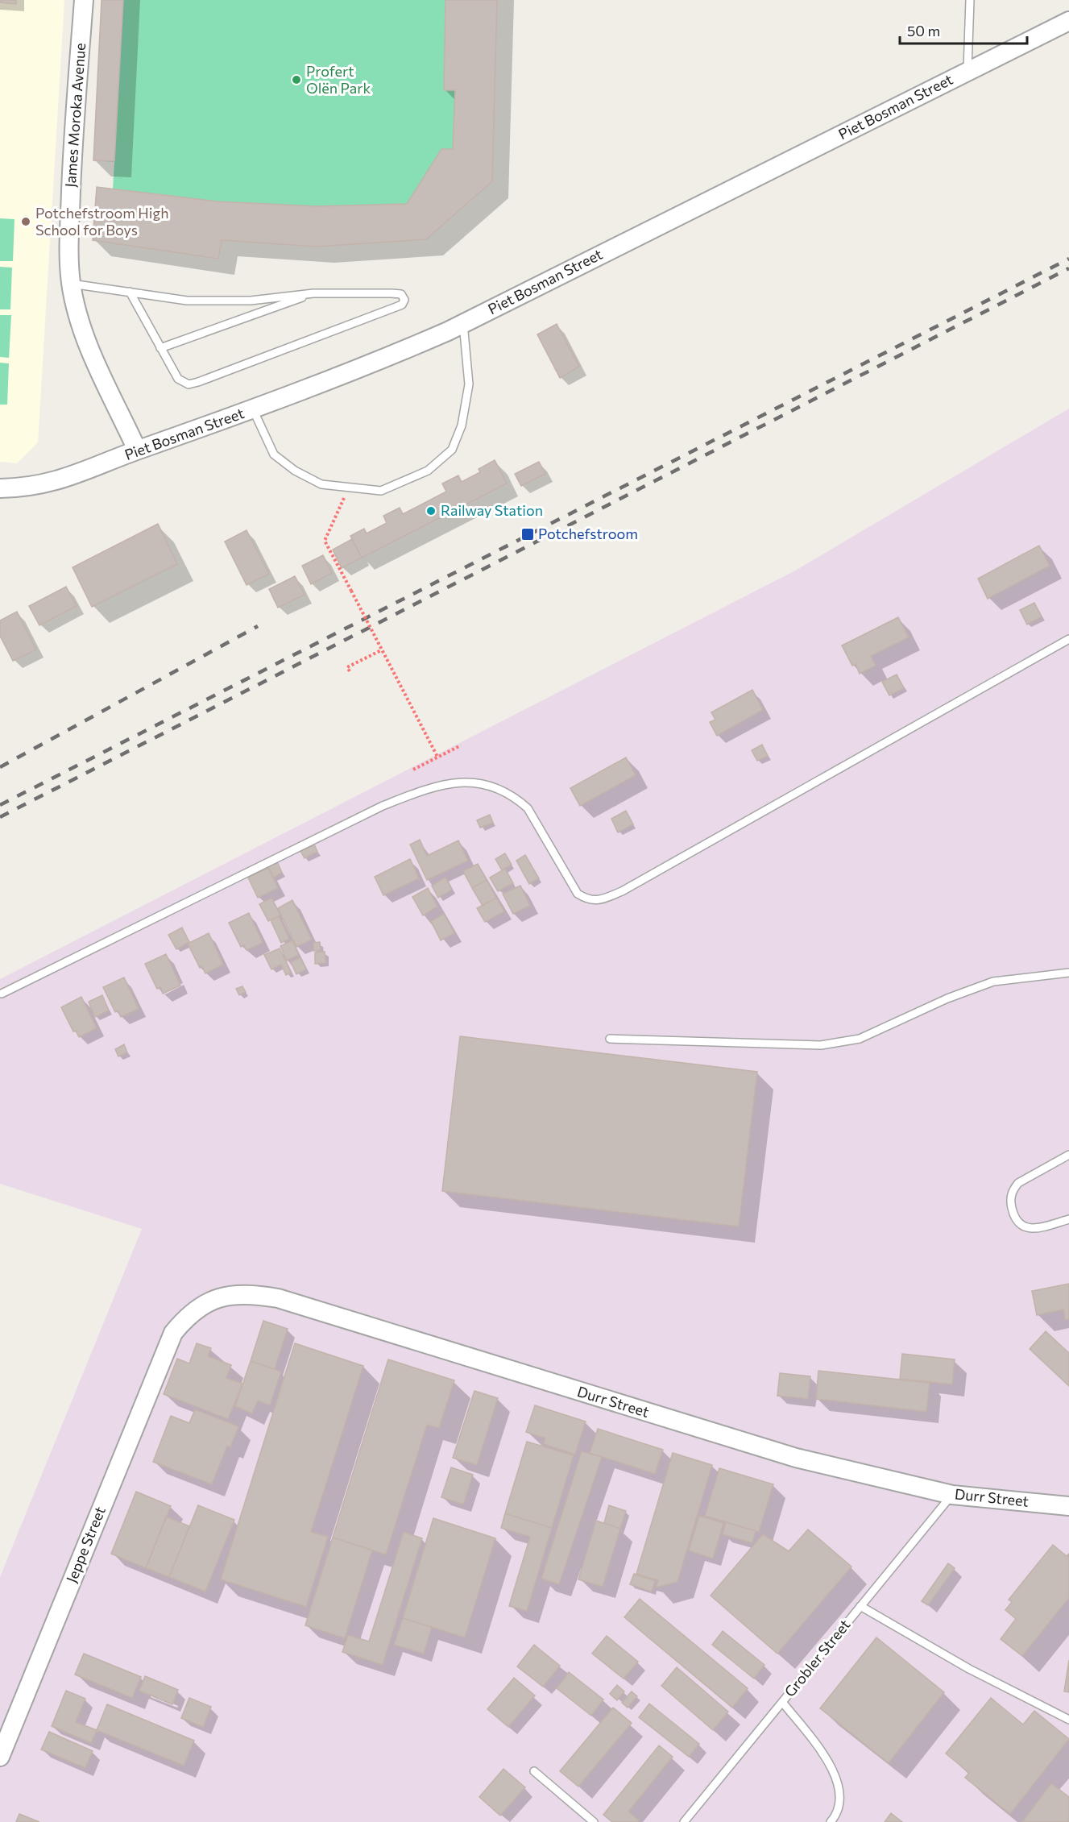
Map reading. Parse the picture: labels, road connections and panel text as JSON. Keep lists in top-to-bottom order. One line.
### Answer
{"streets":{"street":["Piet Bosman Street","James Moroka Avenue","Durr Street","Jeppe Street"],"lane":["Grobler Street"]},"crossings":[["Piet Bosman Street","James Moroka Avenue"],["Durr Street","Jeppe Street"],["Durr Street","Grobler Street"]],"places":{"other":["Profert Olën Park","Potchefstroom High School for Boys","Railway Station"],"transit":["Potchefstroom"]},"scale_bar":"50 m"}
